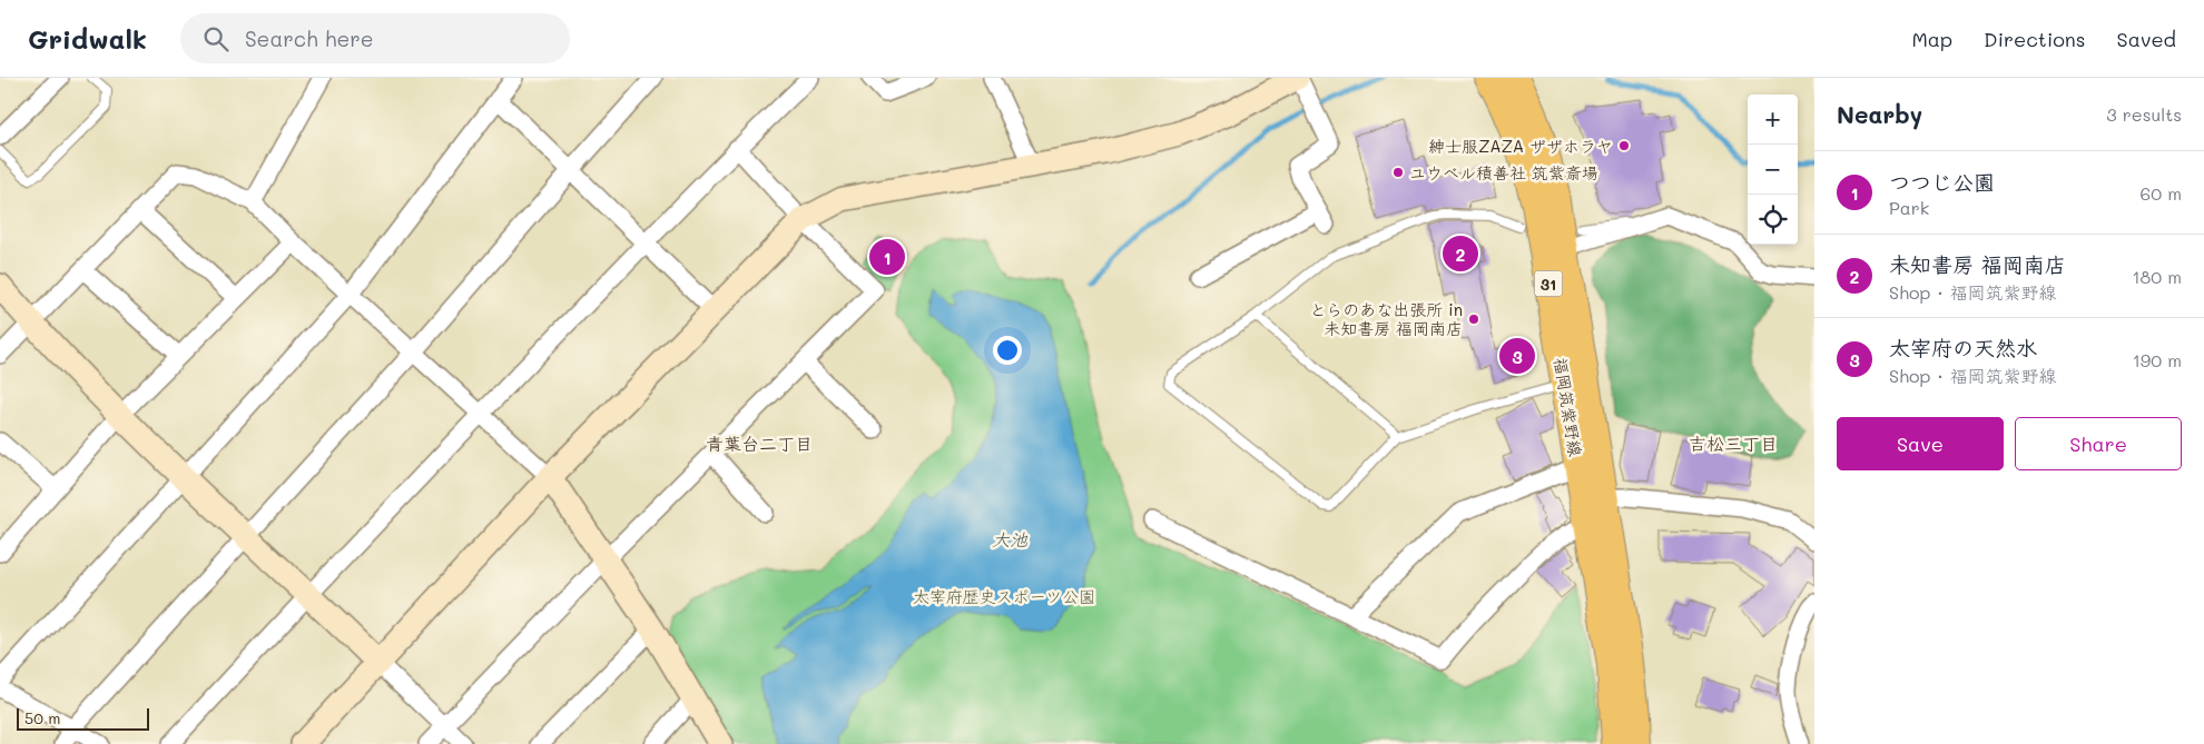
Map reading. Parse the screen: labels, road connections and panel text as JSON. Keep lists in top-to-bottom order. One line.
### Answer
{"streets":{"main road":["31","福岡筑紫野線"]},"districts":["青葉台二丁目","吉松三丁目"],"water":["大池"],"parks":["太宰府歴史スポーツ公園"],"places":["紳士服ZAZA ザザホラヤ","ユウベル積善社 筑紫斎場","とらのあな出張所 in 未知書房 福岡南店"],"scale_bar":"50 m","page":{"header":"Gridwalk","search":"Search here","nav":["Map","Directions","Saved"],"heading":["Nearby","3 results"],"map_buttons":["+","−"],"list":[{"mark":"1","name":"つつじ公園","note":"Park","value":"60 m"},{"mark":"2","name":"未知書房 福岡南店","note":"Shop · 福岡筑紫野線","value":"180 m"},{"mark":"3","name":"太宰府の天然水","note":"Shop · 福岡筑紫野線","value":"190 m"}],"pins":["2","1","3"],"buttons":["Save","Share"],"scale":"50 m"}}
